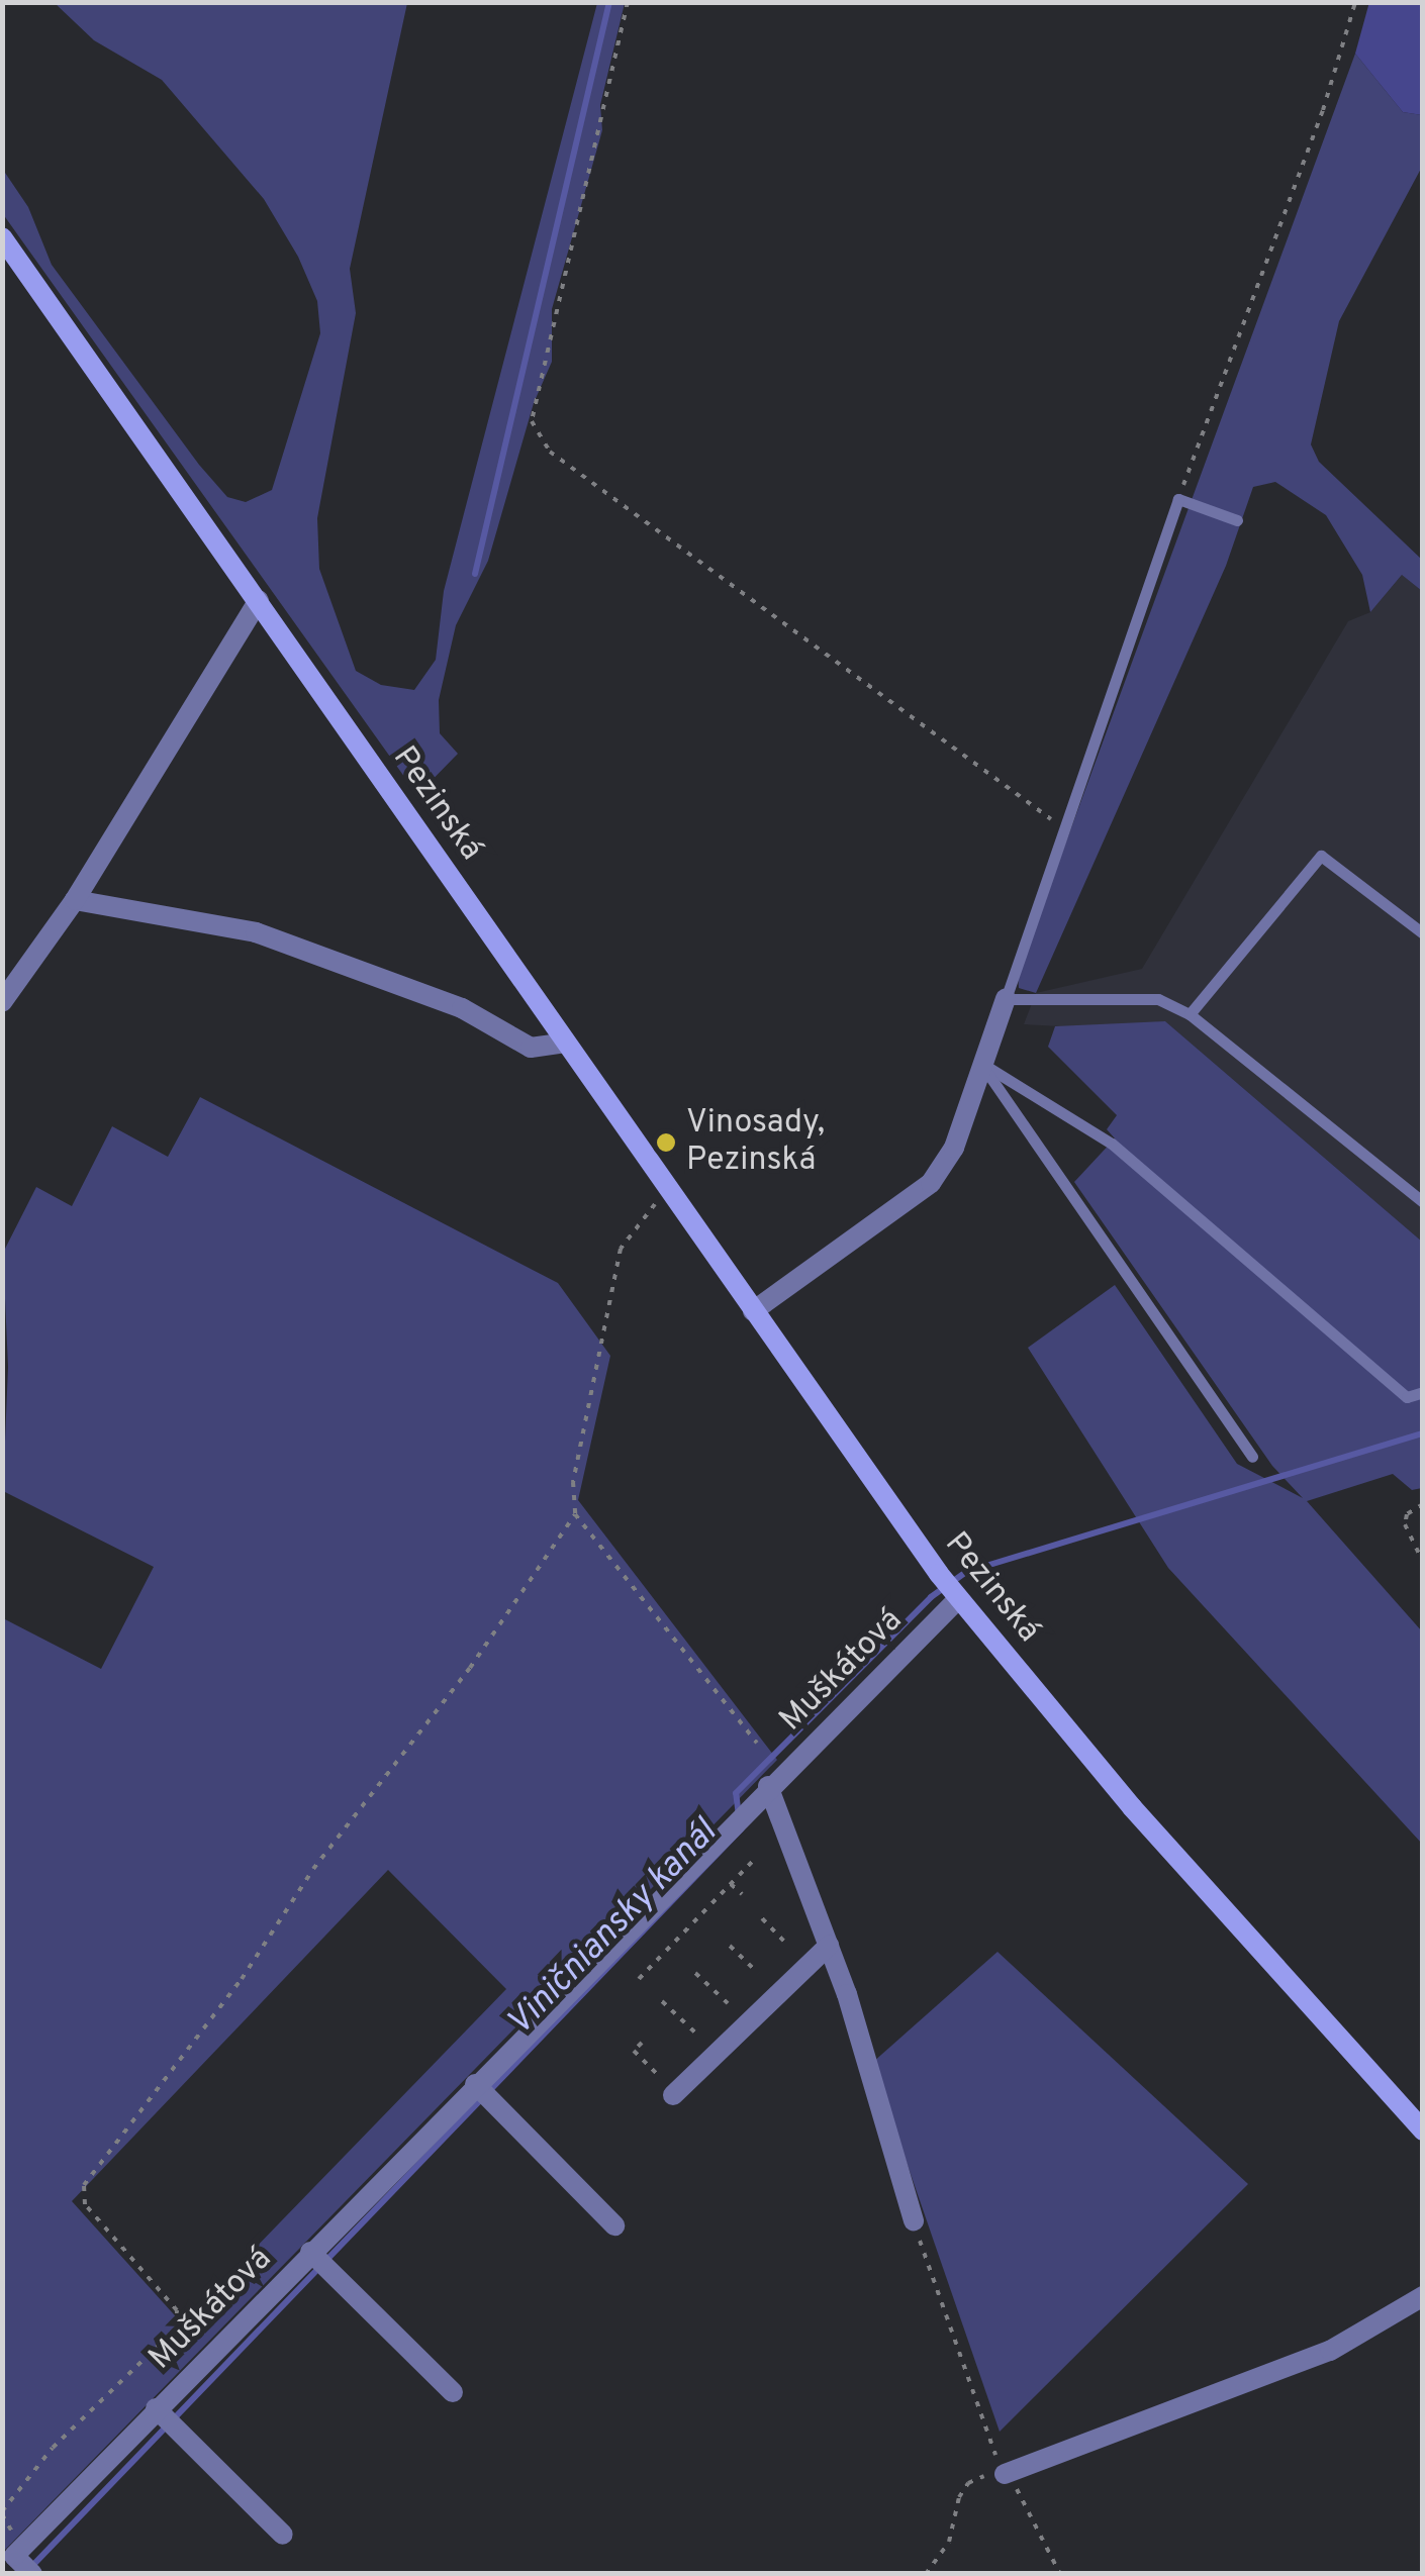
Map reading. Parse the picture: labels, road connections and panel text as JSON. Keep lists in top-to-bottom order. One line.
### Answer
{"streets":{"main road":["Pezinská"],"street":["Muškátová"]},"crossings":[["Pezinská","Muškátová"]],"water":["Viničniansky kanál"],"places":["Vinosady, Pezinská"]}
